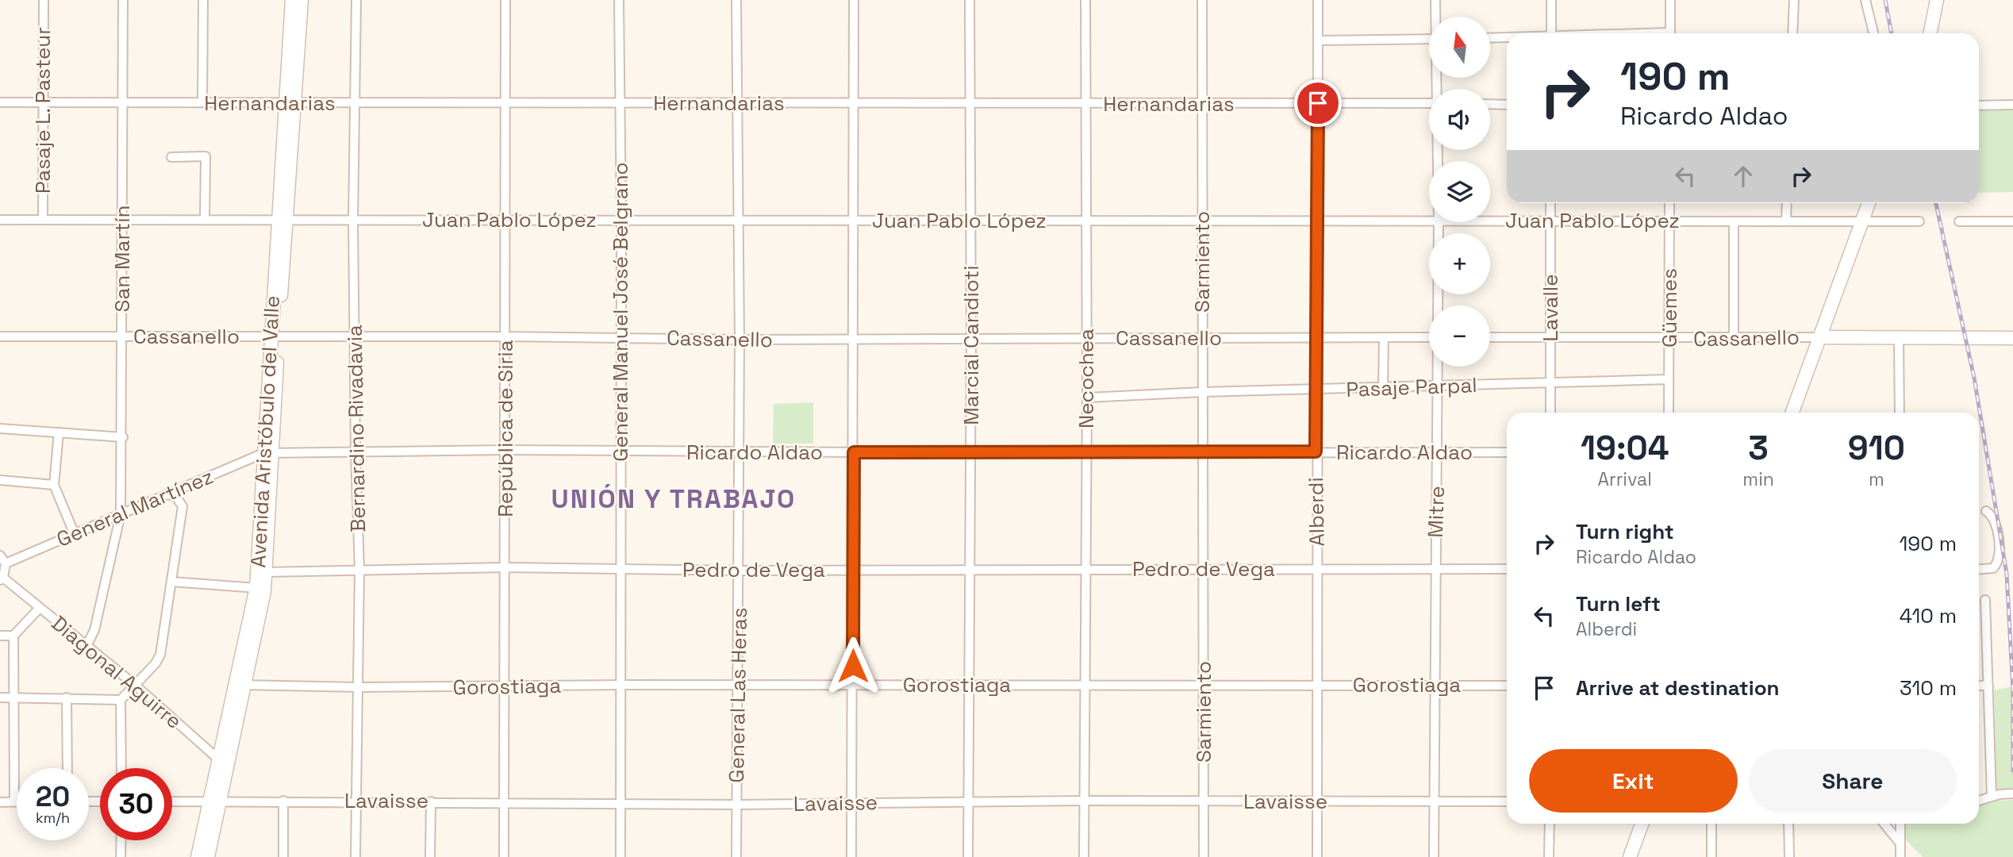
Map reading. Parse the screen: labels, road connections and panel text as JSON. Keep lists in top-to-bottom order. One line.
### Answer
{"streets":{"main road":["Cassanello","Avenida Aristóbulo del Valle"],"street":["Hernandarias","Pasaje L. Pasteur","Juan Pablo López","San Martín","Sarmiento","Lavalle","Güemes","General Manuel José Belgrano","Marcial Candioti","Necochea","Pasaje Parpal","Bernardino Rivadavia","República de Siria","Ricardo Aldao","General Martínez","Alberdi","Mitre","Pedro de Vega","Diagonal Aguirre","Gorostiaga","General Las Heras","Lavaisse"]},"crossings":[["Hernandarias","Pasaje L. Pasteur"],["Hernandarias","San Martín"],["Hernandarias","Sarmiento"],["Hernandarias","General Manuel José Belgrano"],["Hernandarias","Marcial Candioti"],["Hernandarias","Necochea"],["Hernandarias","Bernardino Rivadavia"],["Hernandarias","República de Siria"],["Hernandarias","Avenida Aristóbulo del Valle"],["Hernandarias","Alberdi"],["Hernandarias","General Las Heras"],["Pasaje L. Pasteur","Juan Pablo López"],["Juan Pablo López","San Martín"],["Juan Pablo López","Sarmiento"],["Juan Pablo López","Lavalle"],["Juan Pablo López","Güemes"],["Juan Pablo López","General Manuel José Belgrano"],["Juan Pablo López","Marcial Candioti"],["Juan Pablo López","Necochea"],["Juan Pablo López","Bernardino Rivadavia"],["Juan Pablo López","República de Siria"],["Juan Pablo López","Avenida Aristóbulo del Valle"],["Juan Pablo López","Alberdi"],["Juan Pablo López","General Las Heras"],["San Martín","Cassanello"],["San Martín","General Martínez"],["San Martín","Diagonal Aguirre"],["Sarmiento","Cassanello"],["Sarmiento","Pasaje Parpal"],["Sarmiento","Ricardo Aldao"],["Sarmiento","Pedro de Vega"],["Sarmiento","Gorostiaga"],["Sarmiento","Lavaisse"],["Lavalle","Cassanello"],["Lavalle","Pasaje Parpal"],["Güemes","Cassanello"],["Güemes","Pasaje Parpal"],["General Manuel José Belgrano","Cassanello"],["General Manuel José Belgrano","Ricardo Aldao"],["General Manuel José Belgrano","Pedro de Vega"],["General Manuel José Belgrano","Gorostiaga"],["General Manuel José Belgrano","Lavaisse"],["Cassanello","Marcial Candioti"],["Cassanello","Necochea"],["Cassanello","Bernardino Rivadavia"],["Cassanello","República de Siria"],["Cassanello","Avenida Aristóbulo del Valle"],["Cassanello","Alberdi"],["Cassanello","General Las Heras"],["Marcial Candioti","Ricardo Aldao"],["Marcial Candioti","Pedro de Vega"],["Marcial Candioti","Gorostiaga"],["Marcial Candioti","Lavaisse"],["Necochea","Pasaje Parpal"],["Necochea","Ricardo Aldao"],["Necochea","Pedro de Vega"],["Necochea","Gorostiaga"],["Necochea","Lavaisse"],["Pasaje Parpal","Alberdi"],["Pasaje Parpal","Mitre"],["Bernardino Rivadavia","Ricardo Aldao"],["Bernardino Rivadavia","Pedro de Vega"],["Bernardino Rivadavia","Gorostiaga"],["Bernardino Rivadavia","Lavaisse"],["República de Siria","Ricardo Aldao"],["República de Siria","Pedro de Vega"],["República de Siria","Gorostiaga"],["República de Siria","Lavaisse"],["Avenida Aristóbulo del Valle","Ricardo Aldao"],["Avenida Aristóbulo del Valle","General Martínez"],["Avenida Aristóbulo del Valle","Pedro de Vega"],["Avenida Aristóbulo del Valle","Diagonal Aguirre"],["Avenida Aristóbulo del Valle","Gorostiaga"],["Avenida Aristóbulo del Valle","Lavaisse"],["Ricardo Aldao","General Martínez"],["Ricardo Aldao","Alberdi"],["Ricardo Aldao","Mitre"],["Ricardo Aldao","General Las Heras"],["Alberdi","Pedro de Vega"],["Alberdi","Gorostiaga"],["Alberdi","Lavaisse"],["Mitre","Pedro de Vega"],["Mitre","Gorostiaga"],["Mitre","Lavaisse"],["Pedro de Vega","General Las Heras"],["Gorostiaga","General Las Heras"],["General Las Heras","Lavaisse"]],"districts":["UNIÓN Y TRABAJO"],"north":"top","page":{"map_buttons":["+","−"],"turn":["190 m","Ricardo Aldao"],"eta":["19:04","Arrival","3","min","910","m"],"list":[{"name":"Turn right","note":"Ricardo Aldao","value":"190 m"},{"name":"Turn left","note":"Alberdi","value":"410 m"},{"name":"Arrive at destination","value":"310 m"}],"buttons":["Exit","Share"],"speed":"20 km/h","limit":"30"}}
